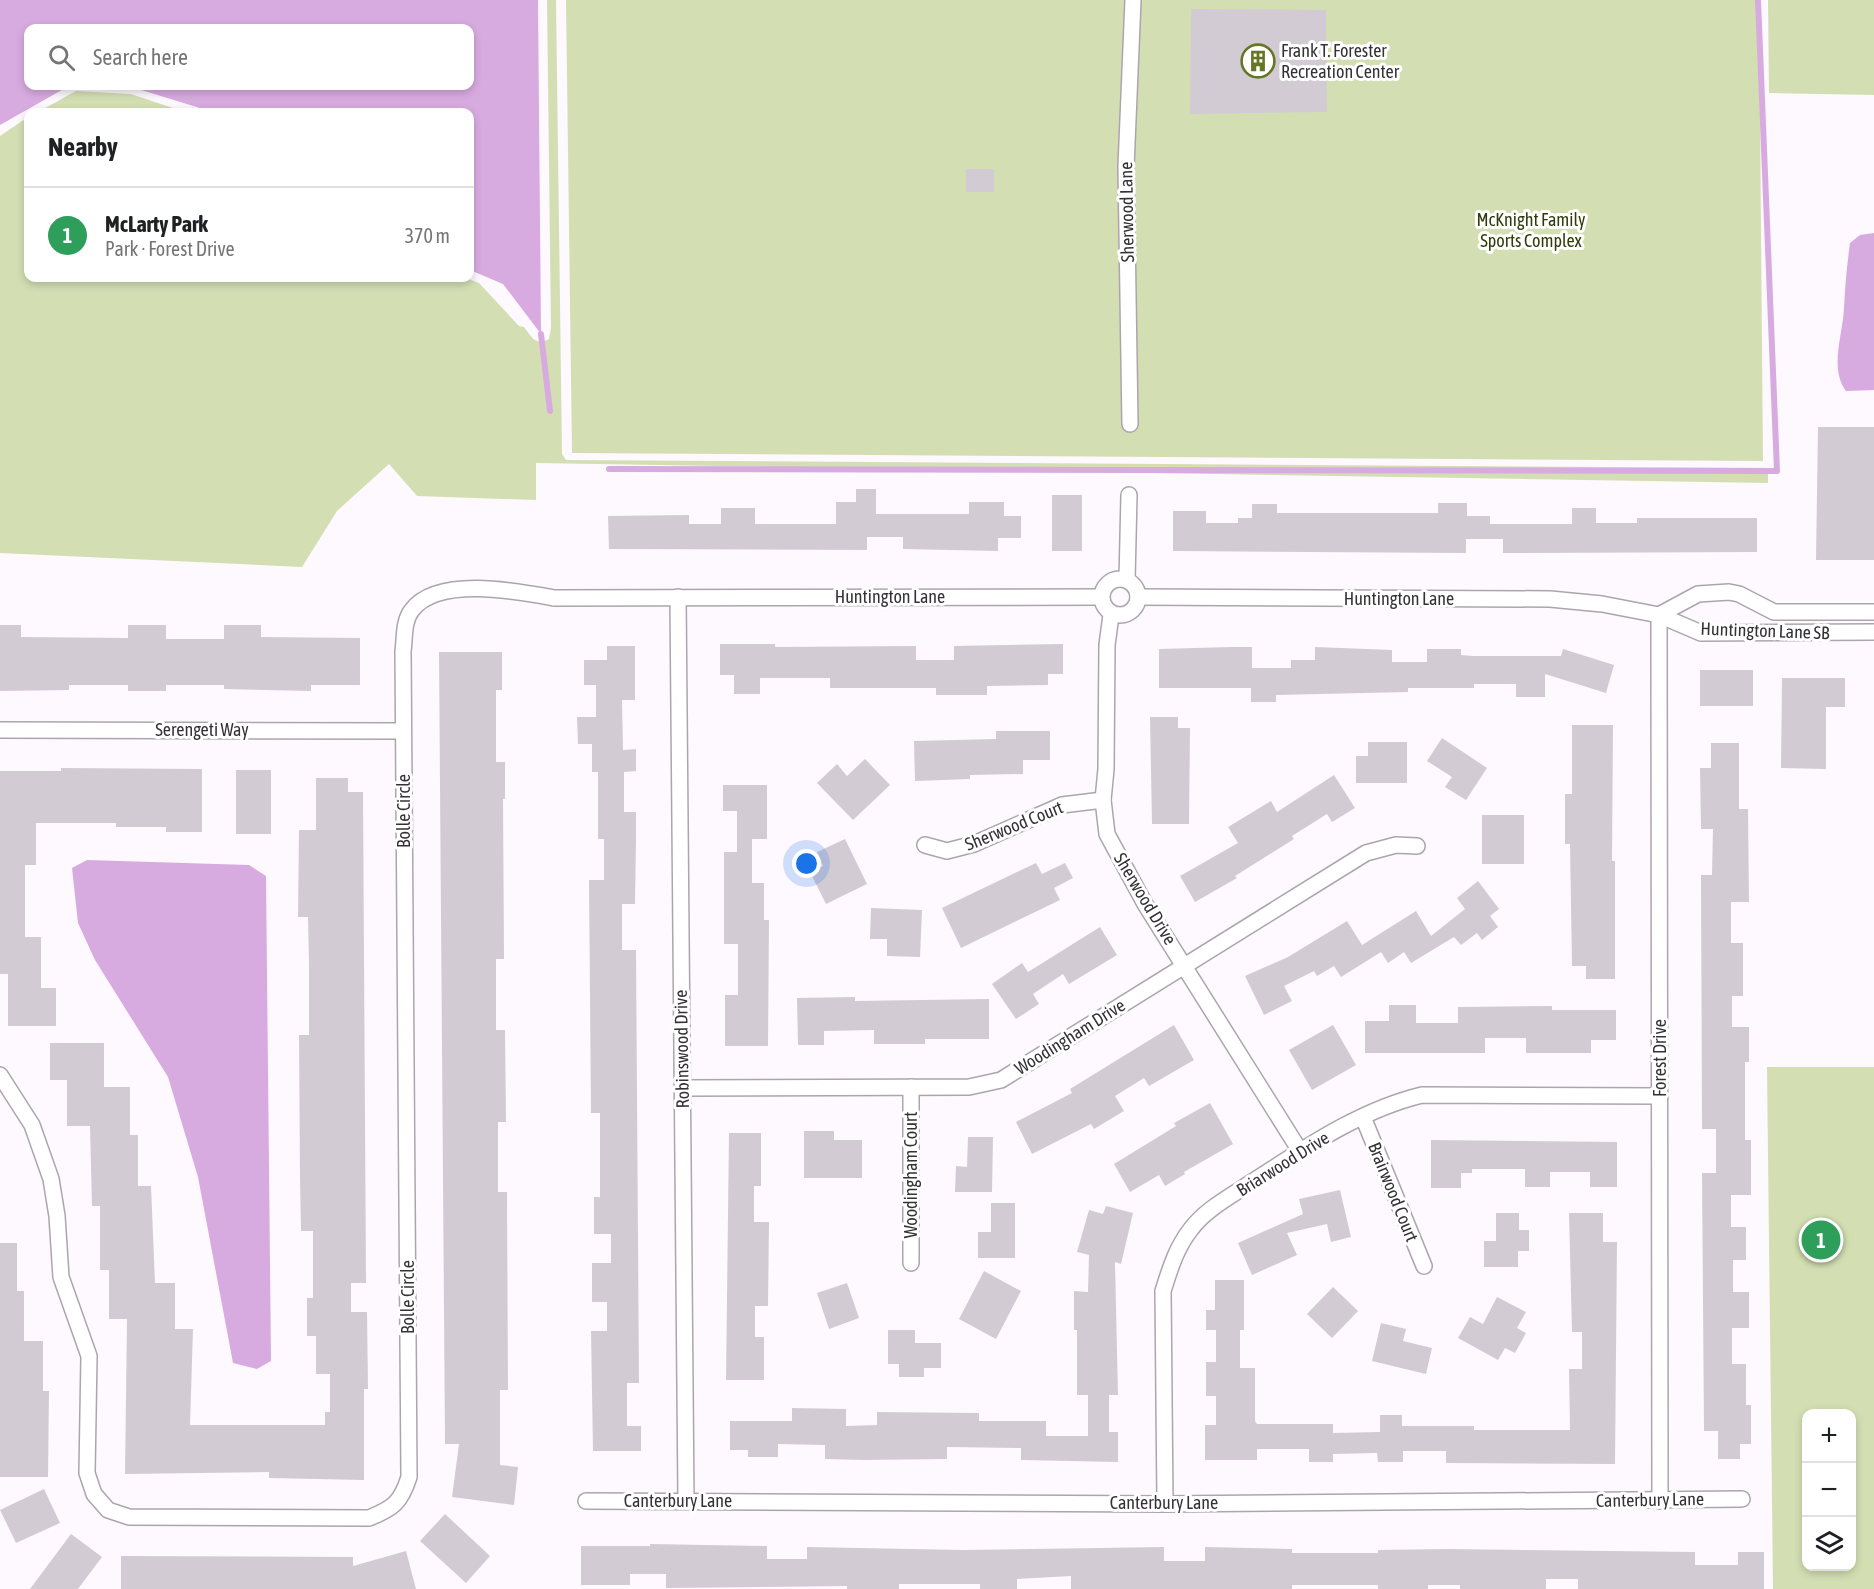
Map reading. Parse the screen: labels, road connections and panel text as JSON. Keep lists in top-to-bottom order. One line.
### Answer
{"streets":{"street":["Sherwood Lane","Huntington Lane","Huntington Lane SB","Serengeti Way","Bolle Circle","Sherwood Court","Sherwood Drive","Woodingham Drive","Robinswood Drive","Forest Drive","Briarwood Drive","Woodingham Court","Brairwood Court","Canterbury Lane"]},"crossings":[["Huntington Lane","Huntington Lane SB"],["Huntington Lane","Bolle Circle"],["Huntington Lane","Sherwood Drive"],["Huntington Lane","Robinswood Drive"],["Huntington Lane","Forest Drive"],["Huntington Lane SB","Forest Drive"],["Serengeti Way","Bolle Circle"],["Bolle Circle","Robinswood Drive"],["Sherwood Court","Sherwood Drive"],["Sherwood Drive","Woodingham Drive"],["Sherwood Drive","Briarwood Drive"],["Woodingham Drive","Robinswood Drive"],["Woodingham Drive","Woodingham Court"],["Robinswood Drive","Canterbury Lane"],["Forest Drive","Briarwood Drive"],["Forest Drive","Canterbury Lane"],["Briarwood Drive","Brairwood Court"],["Briarwood Drive","Canterbury Lane"]],"parks":["McKnight Family Sports Complex"],"places":{"building":["Frank T. Forester Recreation Center"]},"page":{"search":"Search here","heading":"Nearby","list":[{"mark":"1","name":"McLarty Park","note":"Park · Forest Drive","value":"370 m"}],"pins":"1","map_buttons":["+","−"]}}
